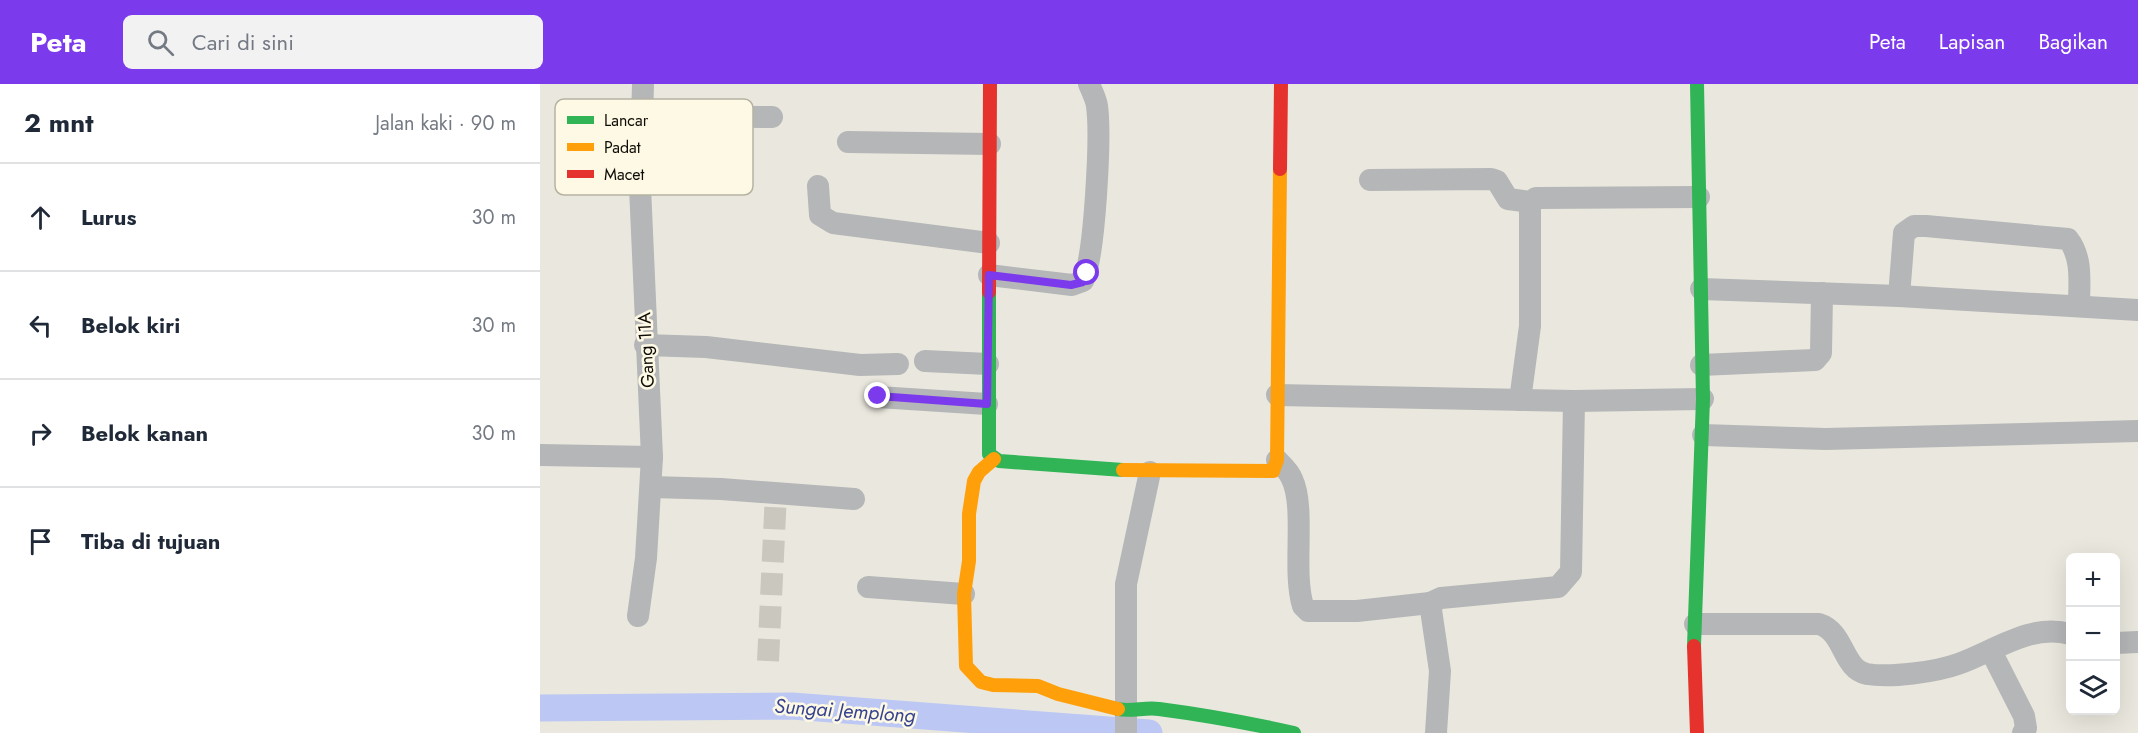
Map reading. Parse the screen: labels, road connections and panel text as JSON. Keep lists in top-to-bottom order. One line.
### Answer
{"streets":{"street":["Gang 11A"]},"water":["Sungai Jemplong"],"legend":["Lancar","Padat","Macet"],"page":{"header":"Peta","search":"Cari di sini","nav":["Peta","Lapisan","Bagikan"],"heading":["2 mnt","Jalan kaki · 90 m"],"list":[["Lurus","30 m"],["Belok kiri","30 m"],["Belok kanan","30 m"],"Tiba di tujuan"],"map_buttons":["+","−"]}}
